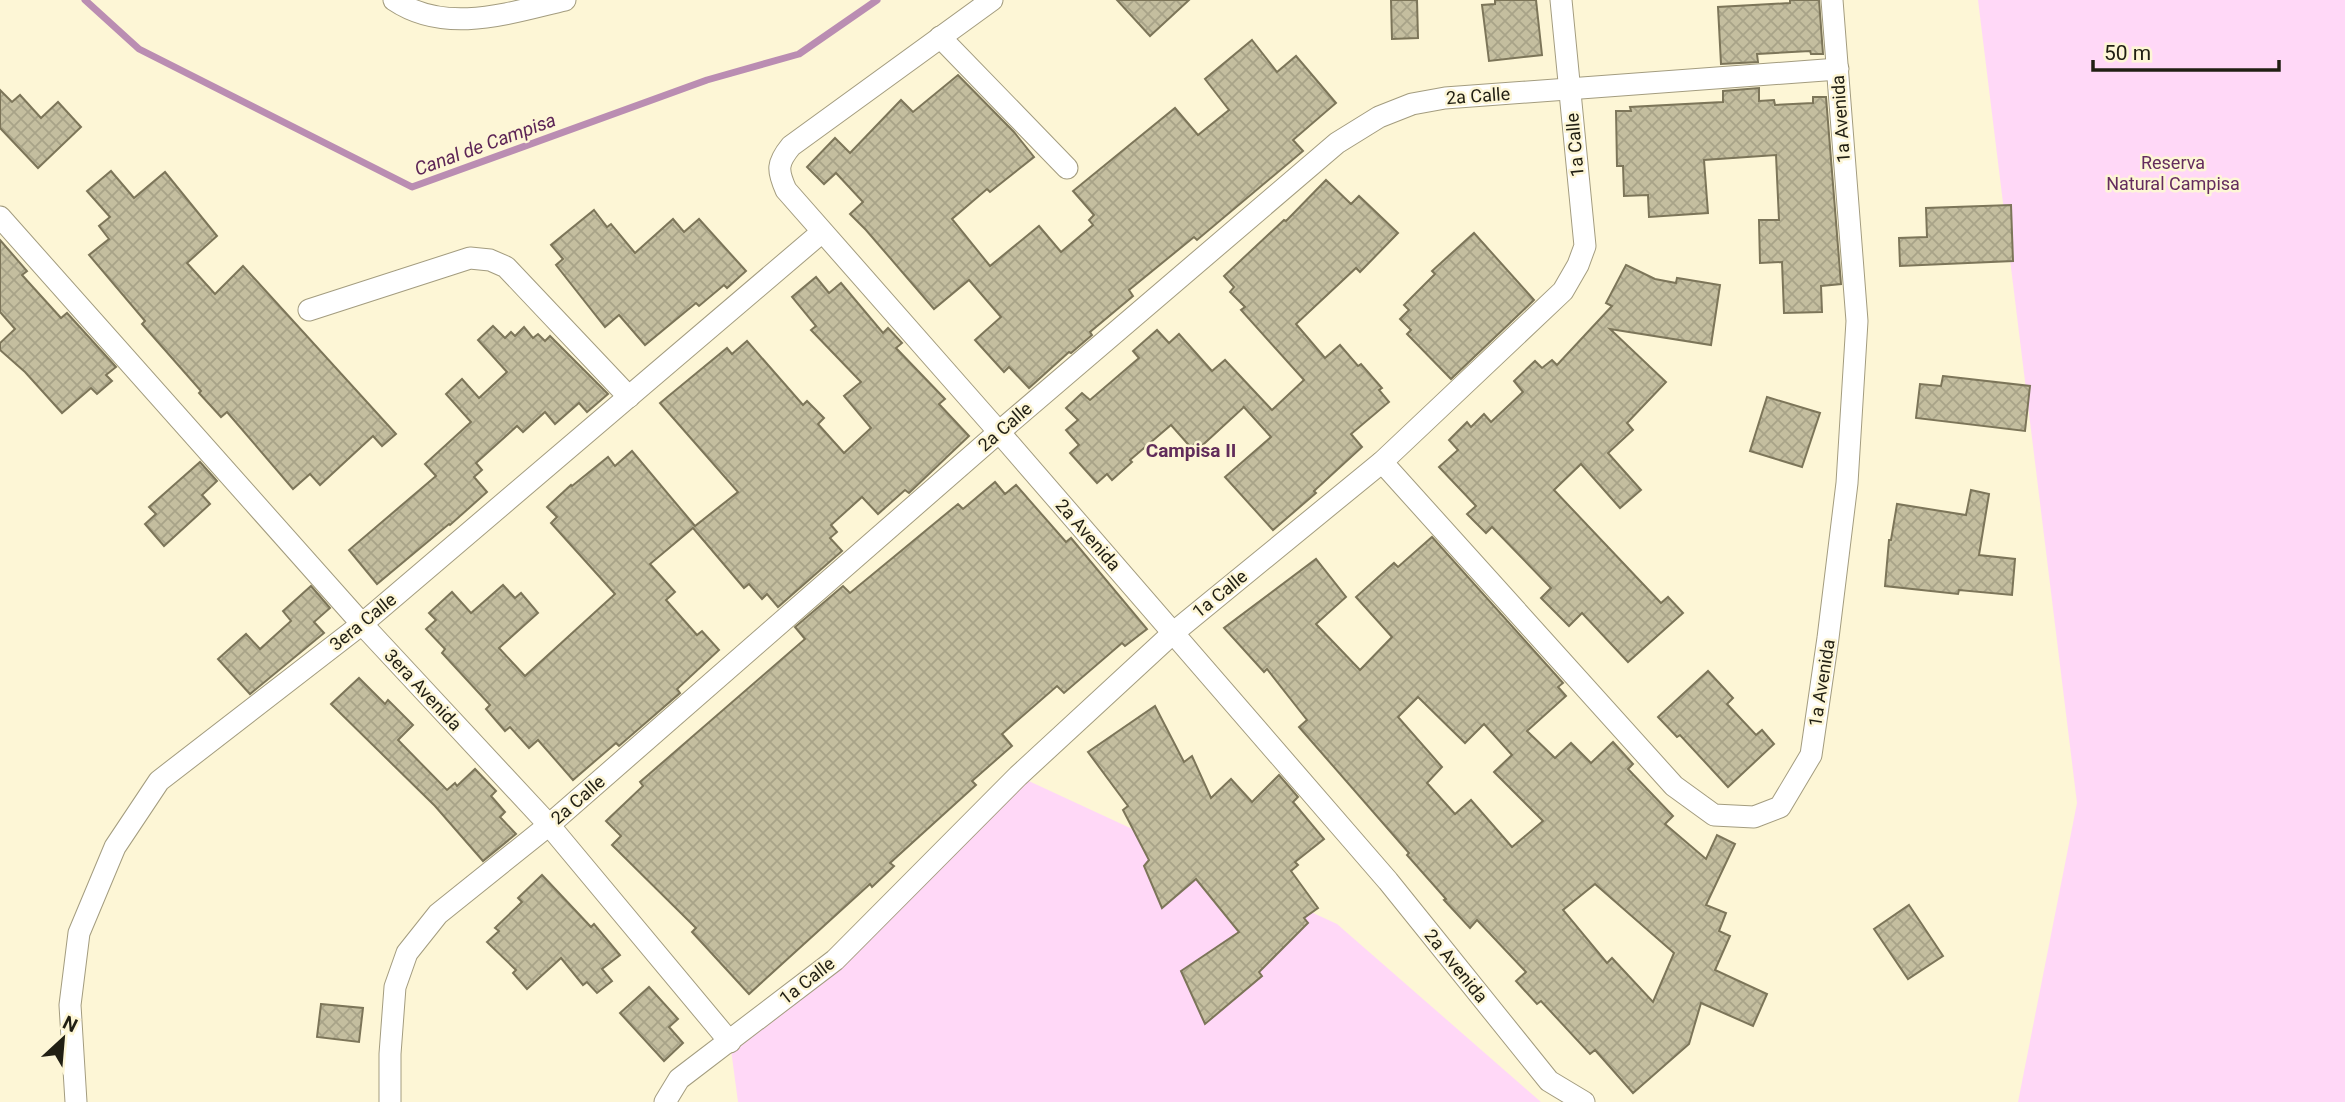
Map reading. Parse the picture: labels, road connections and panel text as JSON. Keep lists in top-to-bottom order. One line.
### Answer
{"streets":{"street":["2a Calle","1a Avenida","1a Calle","2a Avenida","3era Calle","3era Avenida"]},"crossings":[["2a Calle","1a Avenida"],["2a Calle","1a Calle"],["2a Calle","2a Avenida"],["2a Calle","3era Avenida"],["1a Avenida","1a Calle"],["1a Calle","2a Avenida"],["1a Calle","3era Avenida"],["2a Avenida","3era Calle"],["3era Calle","3era Avenida"]],"districts":["Campisa II"],"water":["Canal de Campisa"],"parks":["Reserva Natural Campisa"],"scale_bar":"50 m","north":"top right"}
